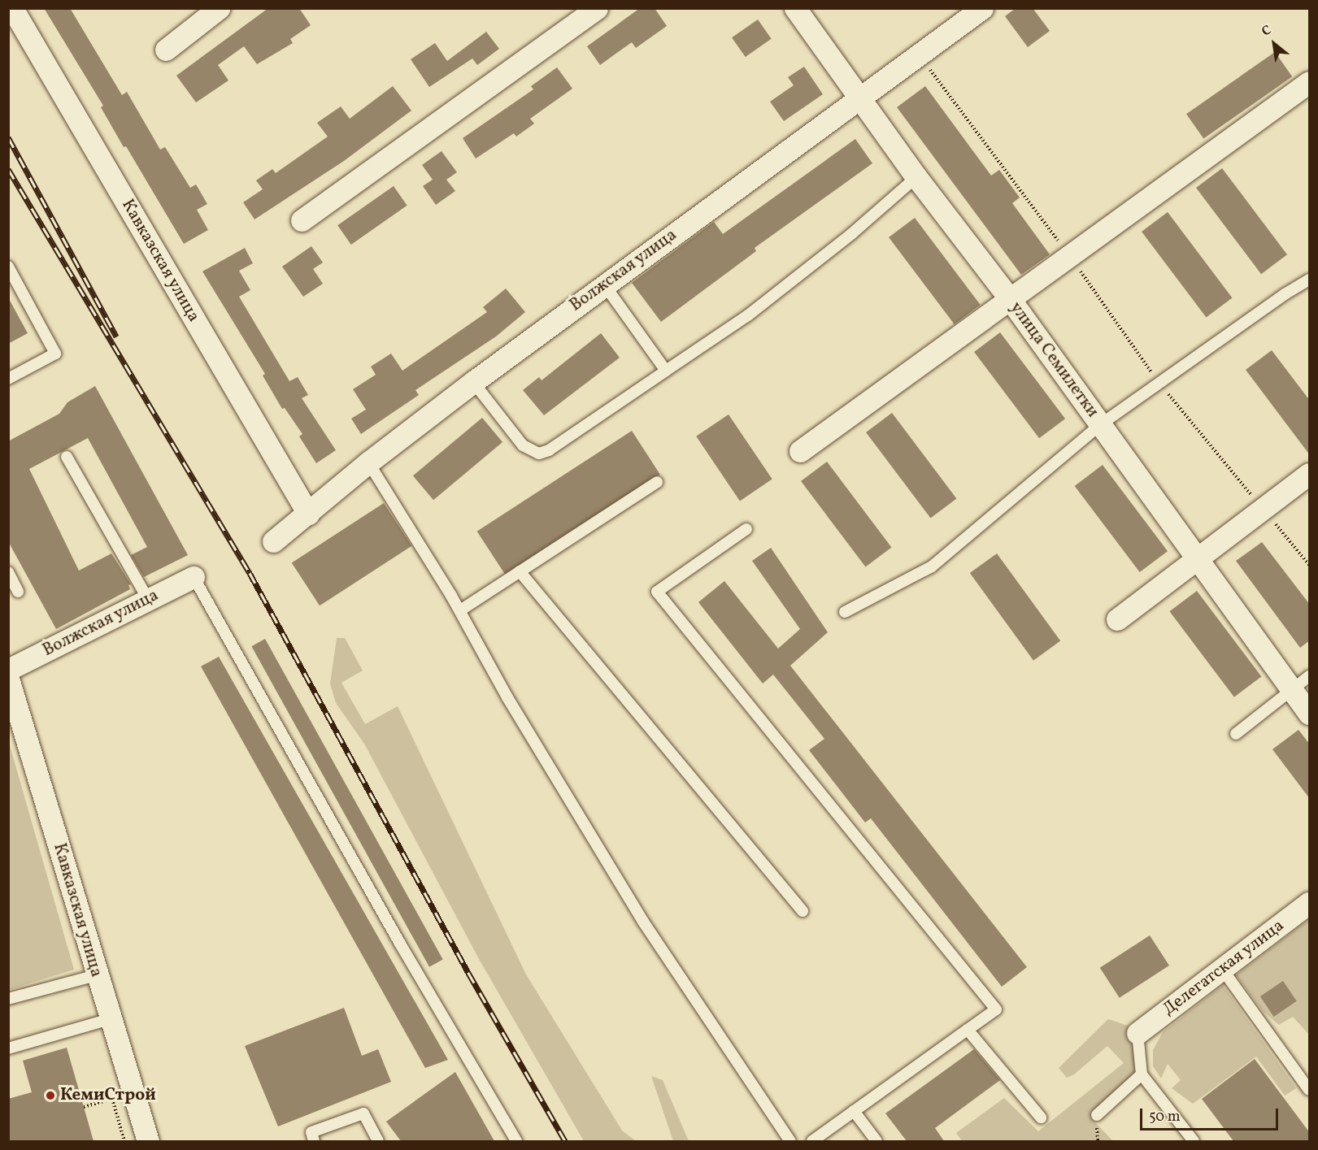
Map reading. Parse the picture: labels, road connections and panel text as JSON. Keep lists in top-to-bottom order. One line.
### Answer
{"streets":{"street":["Кавказская улица","Волжская улица","улица Семилетки","Делегатская улица"]},"crossings":[["Кавказская улица","Волжская улица"],["Волжская улица","улица Семилетки"]],"places":["КемиСтрой"],"scale_bar":"50 m","north":"top left"}
